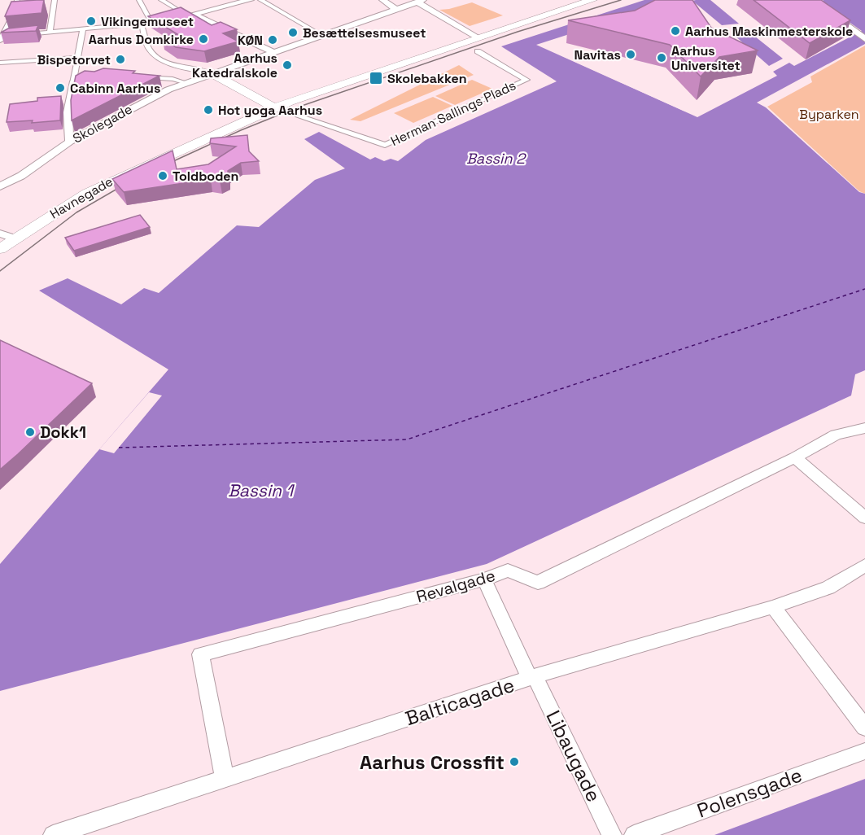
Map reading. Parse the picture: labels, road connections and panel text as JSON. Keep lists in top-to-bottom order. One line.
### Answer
{"streets":{"street":["Herman Sallings Plads","Skolegade","Havnegade","Revalgade","Balticagade","Libaugade","Polensgade"]},"crossings":[["Revalgade","Balticagade"],["Revalgade","Libaugade"],["Balticagade","Libaugade"]],"water":["Bassin 2","Bassin 1"],"parks":["Byparken"],"places":{"other":["Vikingemuseet","Aarhus Maskinmesterskole","Besættelsesmuseet","Aarhus Domkirke","KØN","Navitas","Aarhus Universitet","Bispetorvet","Aarhus Katedralskole","Cabinn Aarhus","Hot yoga Aarhus","Toldboden","Dokk1","Aarhus Crossfit"],"transit":["Skolebakken"]}}
